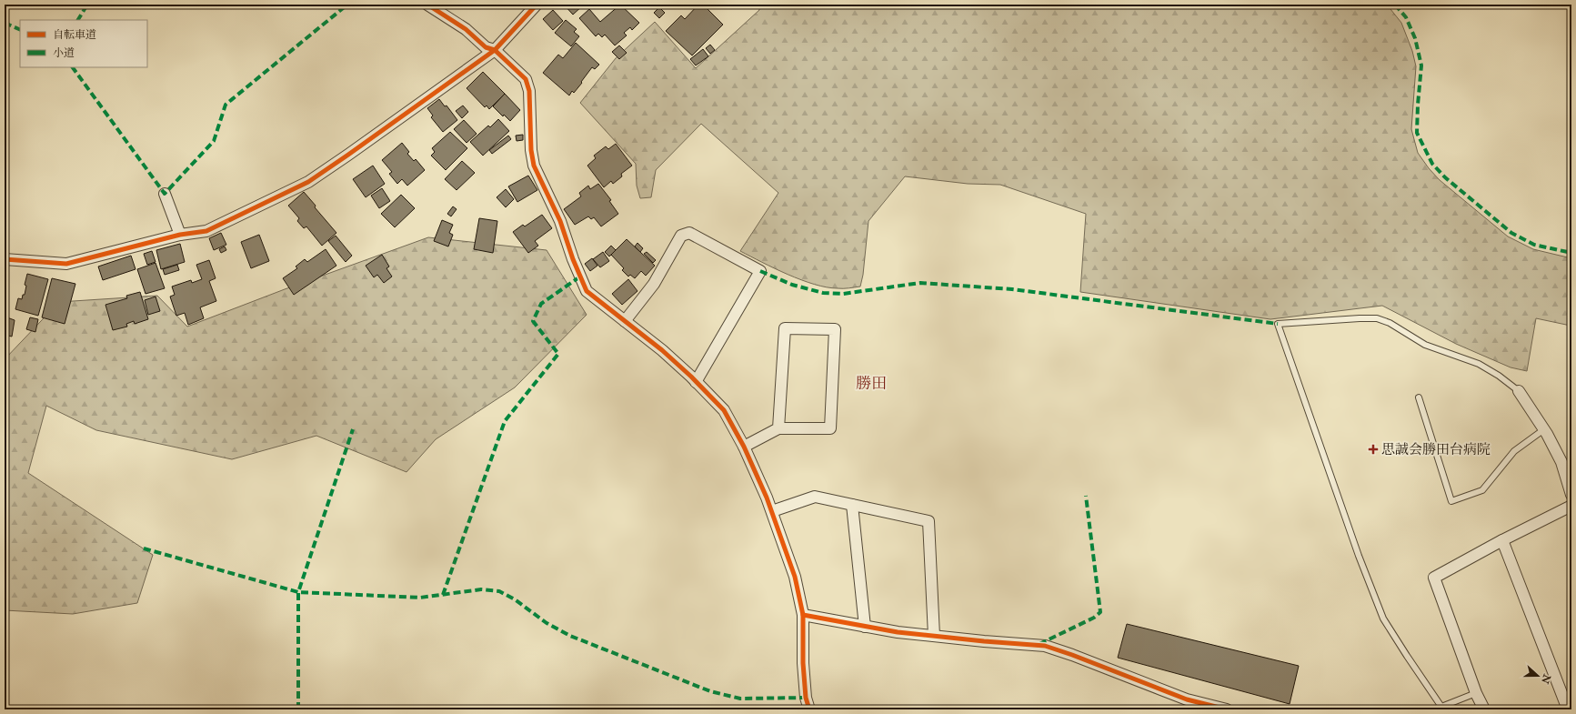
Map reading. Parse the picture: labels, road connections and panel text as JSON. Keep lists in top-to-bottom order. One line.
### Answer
{"districts":["勝田"],"places":{"health":["思誠会勝田台病院"]},"legend":["自転車道","小道"],"north":"right"}
